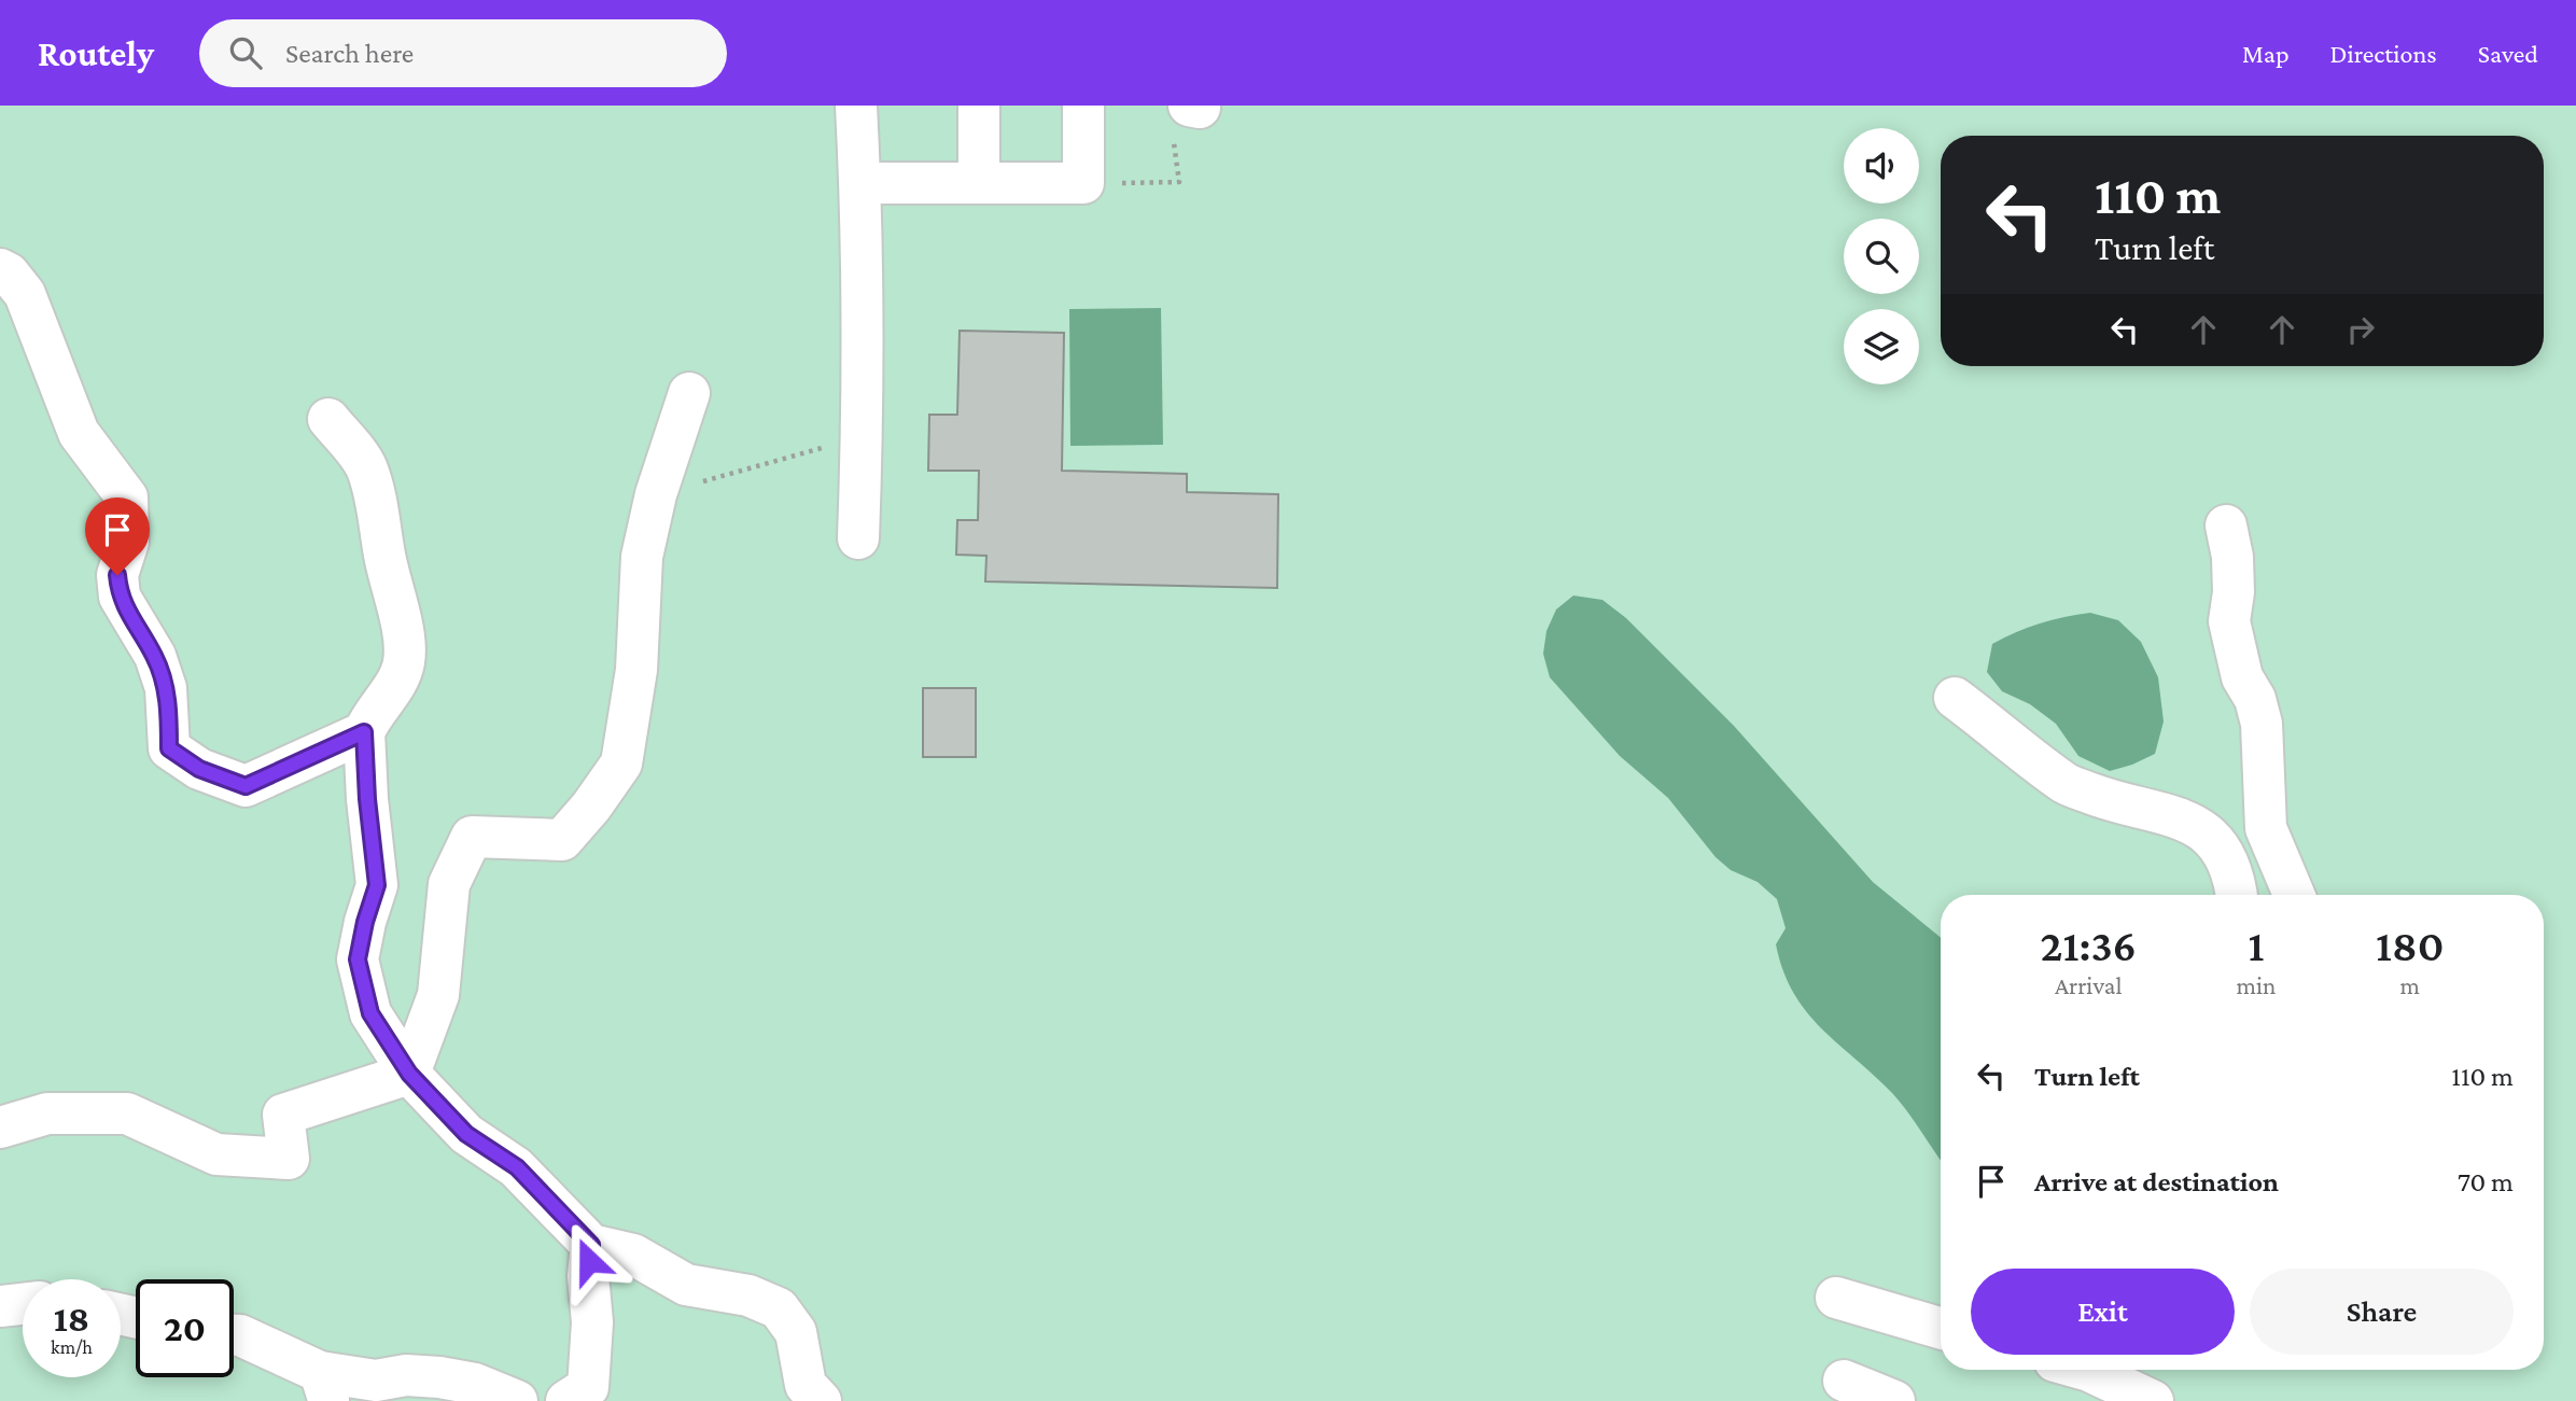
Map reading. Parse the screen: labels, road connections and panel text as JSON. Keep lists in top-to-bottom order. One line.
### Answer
{"page":{"header":"Routely","search":"Search here","nav":["Map","Directions","Saved"],"turn":["110 m","Turn left"],"eta":["21:36","Arrival","1","min","180","m"],"list":[{"name":"Turn left","value":"110 m"},{"name":"Arrive at destination","value":"70 m"}],"buttons":["Exit","Share"],"speed":"18 km/h","limit":"20"}}
